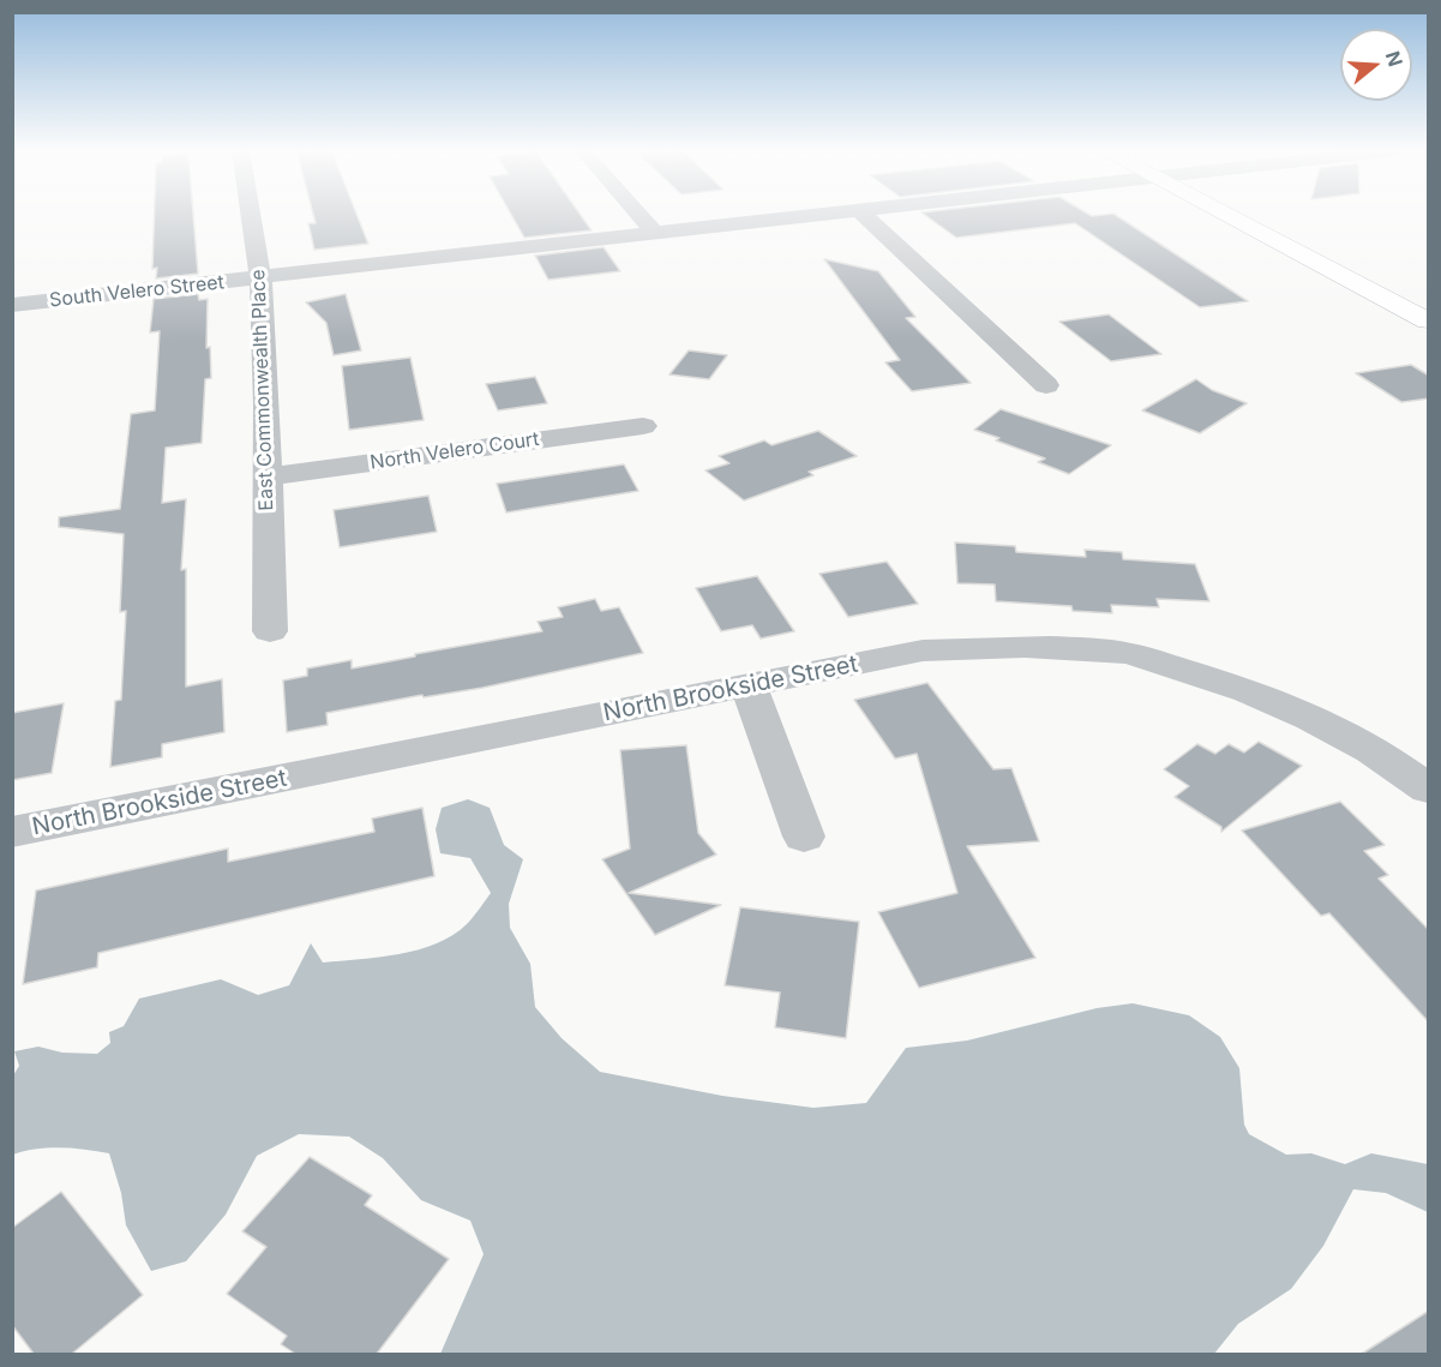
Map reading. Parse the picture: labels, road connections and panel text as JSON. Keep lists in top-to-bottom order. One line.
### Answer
{"streets":{"street":["South Velero Street","East Commonwealth Place","North Velero Court","North Brookside Street"]},"crossings":[["South Velero Street","East Commonwealth Place"],["East Commonwealth Place","North Velero Court"]],"north":"right"}
